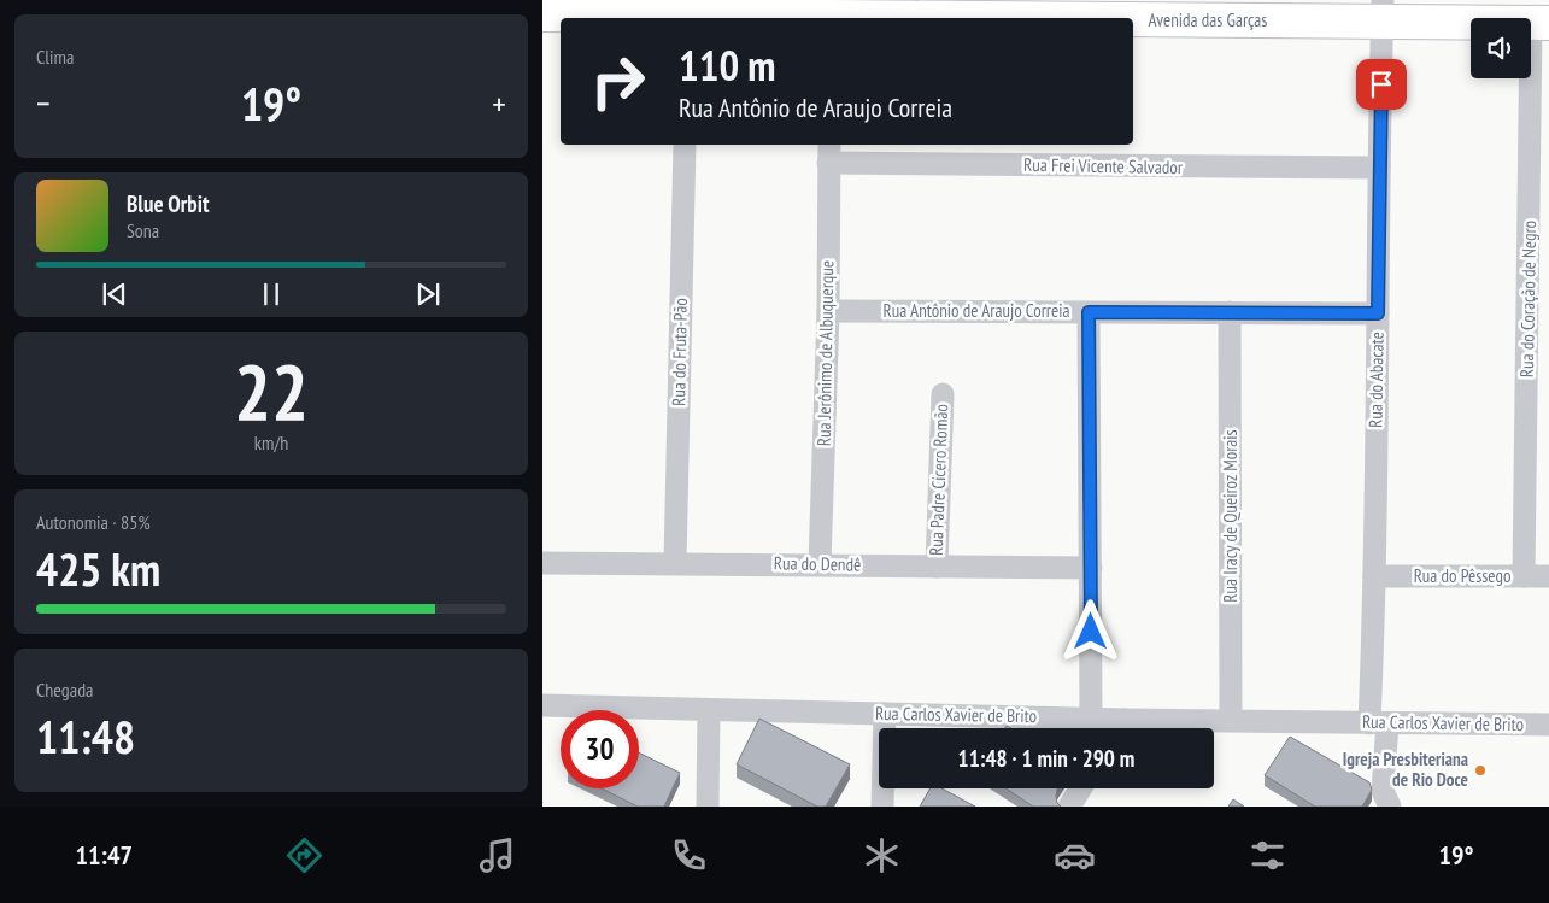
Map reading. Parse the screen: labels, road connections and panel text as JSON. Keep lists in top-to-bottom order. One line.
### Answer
{"streets":{"main road":["Avenida das Garças"],"street":["Rua Frei Vicente Salvador","Rua do Coração de Negro","Rua Antônio de Araujo Correia","Rua do Fruta-Pão","Rua Jerônimo de Albuquerque","Rua do Abacate","Rua Padre Cícero Romão","Rua Iracy de Queiroz Morais","Rua do Dendê","Rua do Pêssego","Rua Carlos Xavier de Brito"]},"crossings":[["Avenida das Garças","Rua do Coração de Negro"],["Avenida das Garças","Rua do Abacate"],["Rua Frei Vicente Salvador","Rua Jerônimo de Albuquerque"],["Rua Frei Vicente Salvador","Rua do Abacate"],["Rua do Coração de Negro","Rua do Pêssego"],["Rua Antônio de Araujo Correia","Rua Jerônimo de Albuquerque"],["Rua Antônio de Araujo Correia","Rua do Abacate"],["Rua Antônio de Araujo Correia","Rua Iracy de Queiroz Morais"],["Rua do Fruta-Pão","Rua do Dendê"],["Rua Jerônimo de Albuquerque","Rua do Dendê"],["Rua do Abacate","Rua do Pêssego"],["Rua do Abacate","Rua Carlos Xavier de Brito"],["Rua Padre Cícero Romão","Rua do Dendê"],["Rua Iracy de Queiroz Morais","Rua Carlos Xavier de Brito"]],"places":["Igreja Presbiteriana de Rio Doce"],"page":{"tile":["Clima",["22","km/h"],["Autonomia · 85%","425 km"],["Chegada","11:48"]],"turn":["110 m","Rua Antônio de Araujo Correia"],"heat":["−","19°","+"],"song":["Blue Orbit","Sona"],"limit":"30","trip":"11:48 · 1 min · 290 m","tabs":["11:47","19°"]}}
